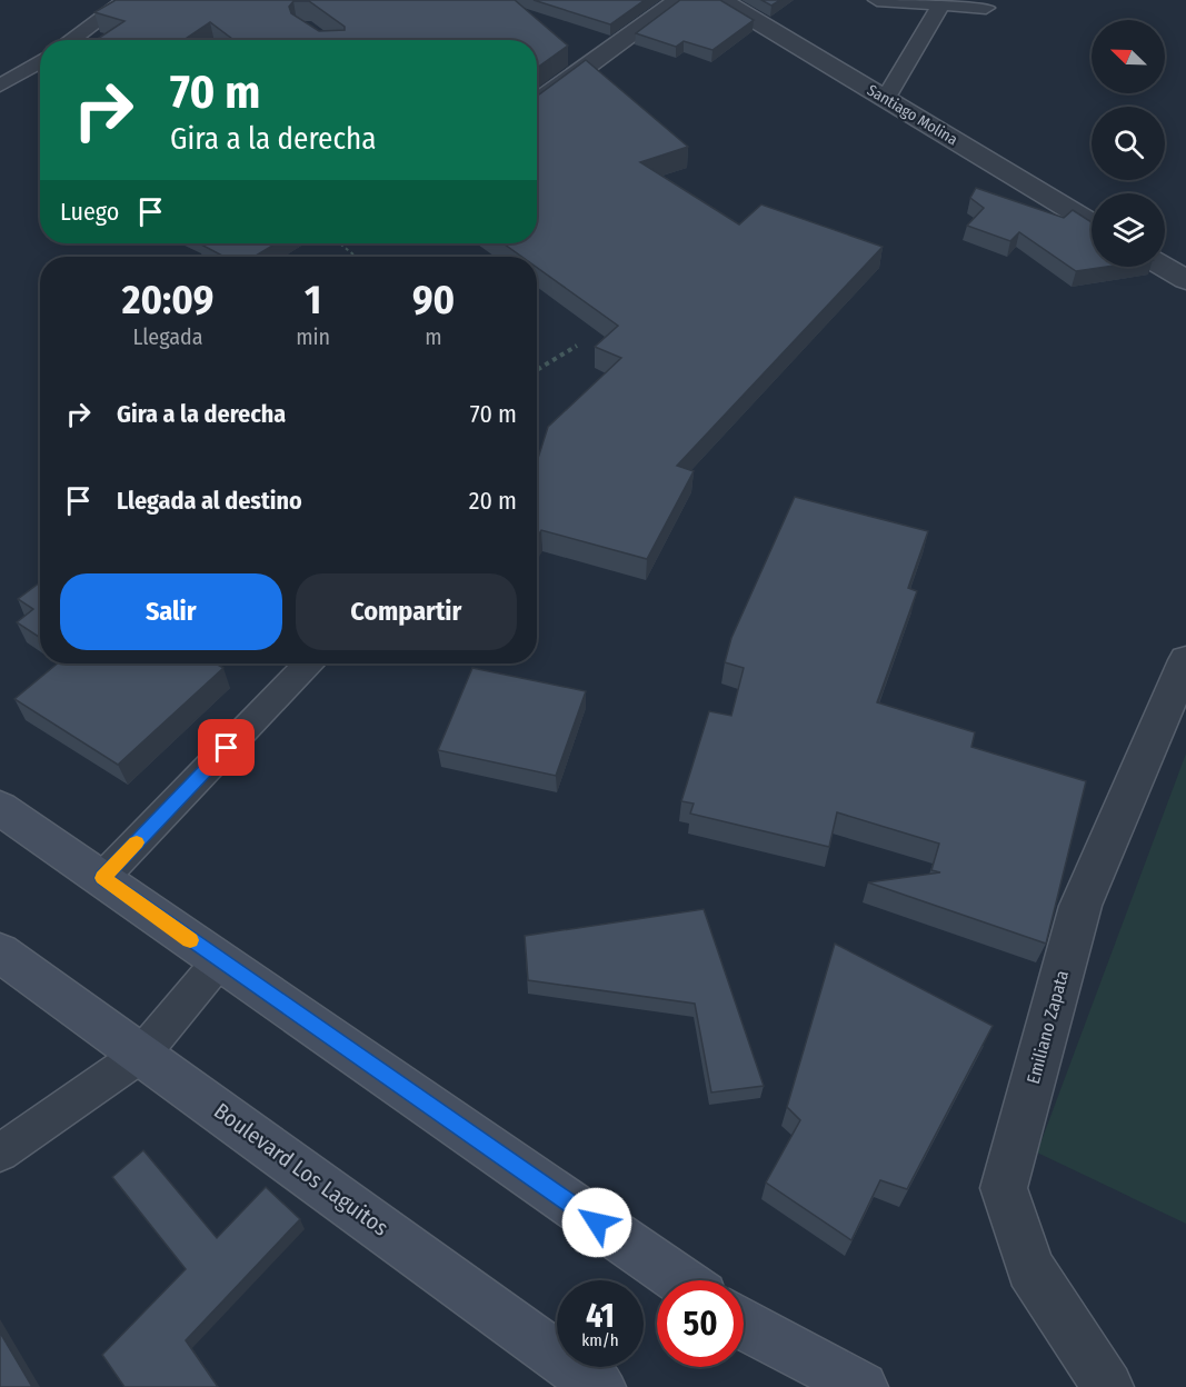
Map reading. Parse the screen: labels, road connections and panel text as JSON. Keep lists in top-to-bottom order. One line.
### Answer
{"streets":{"main road":["Boulevard Los Laguitos"],"street":["Santiago Molina","Emiliano Zapata"]},"north":"top left","page":{"turn":["70 m","Gira a la derecha"],"then":"Luego","eta":["20:09","Llegada","1","min","90","m"],"list":[{"name":"Gira a la derecha","value":"70 m"},{"name":"Llegada al destino","value":"20 m"}],"buttons":["Salir","Compartir"],"speed":"41 km/h","limit":"50"}}
